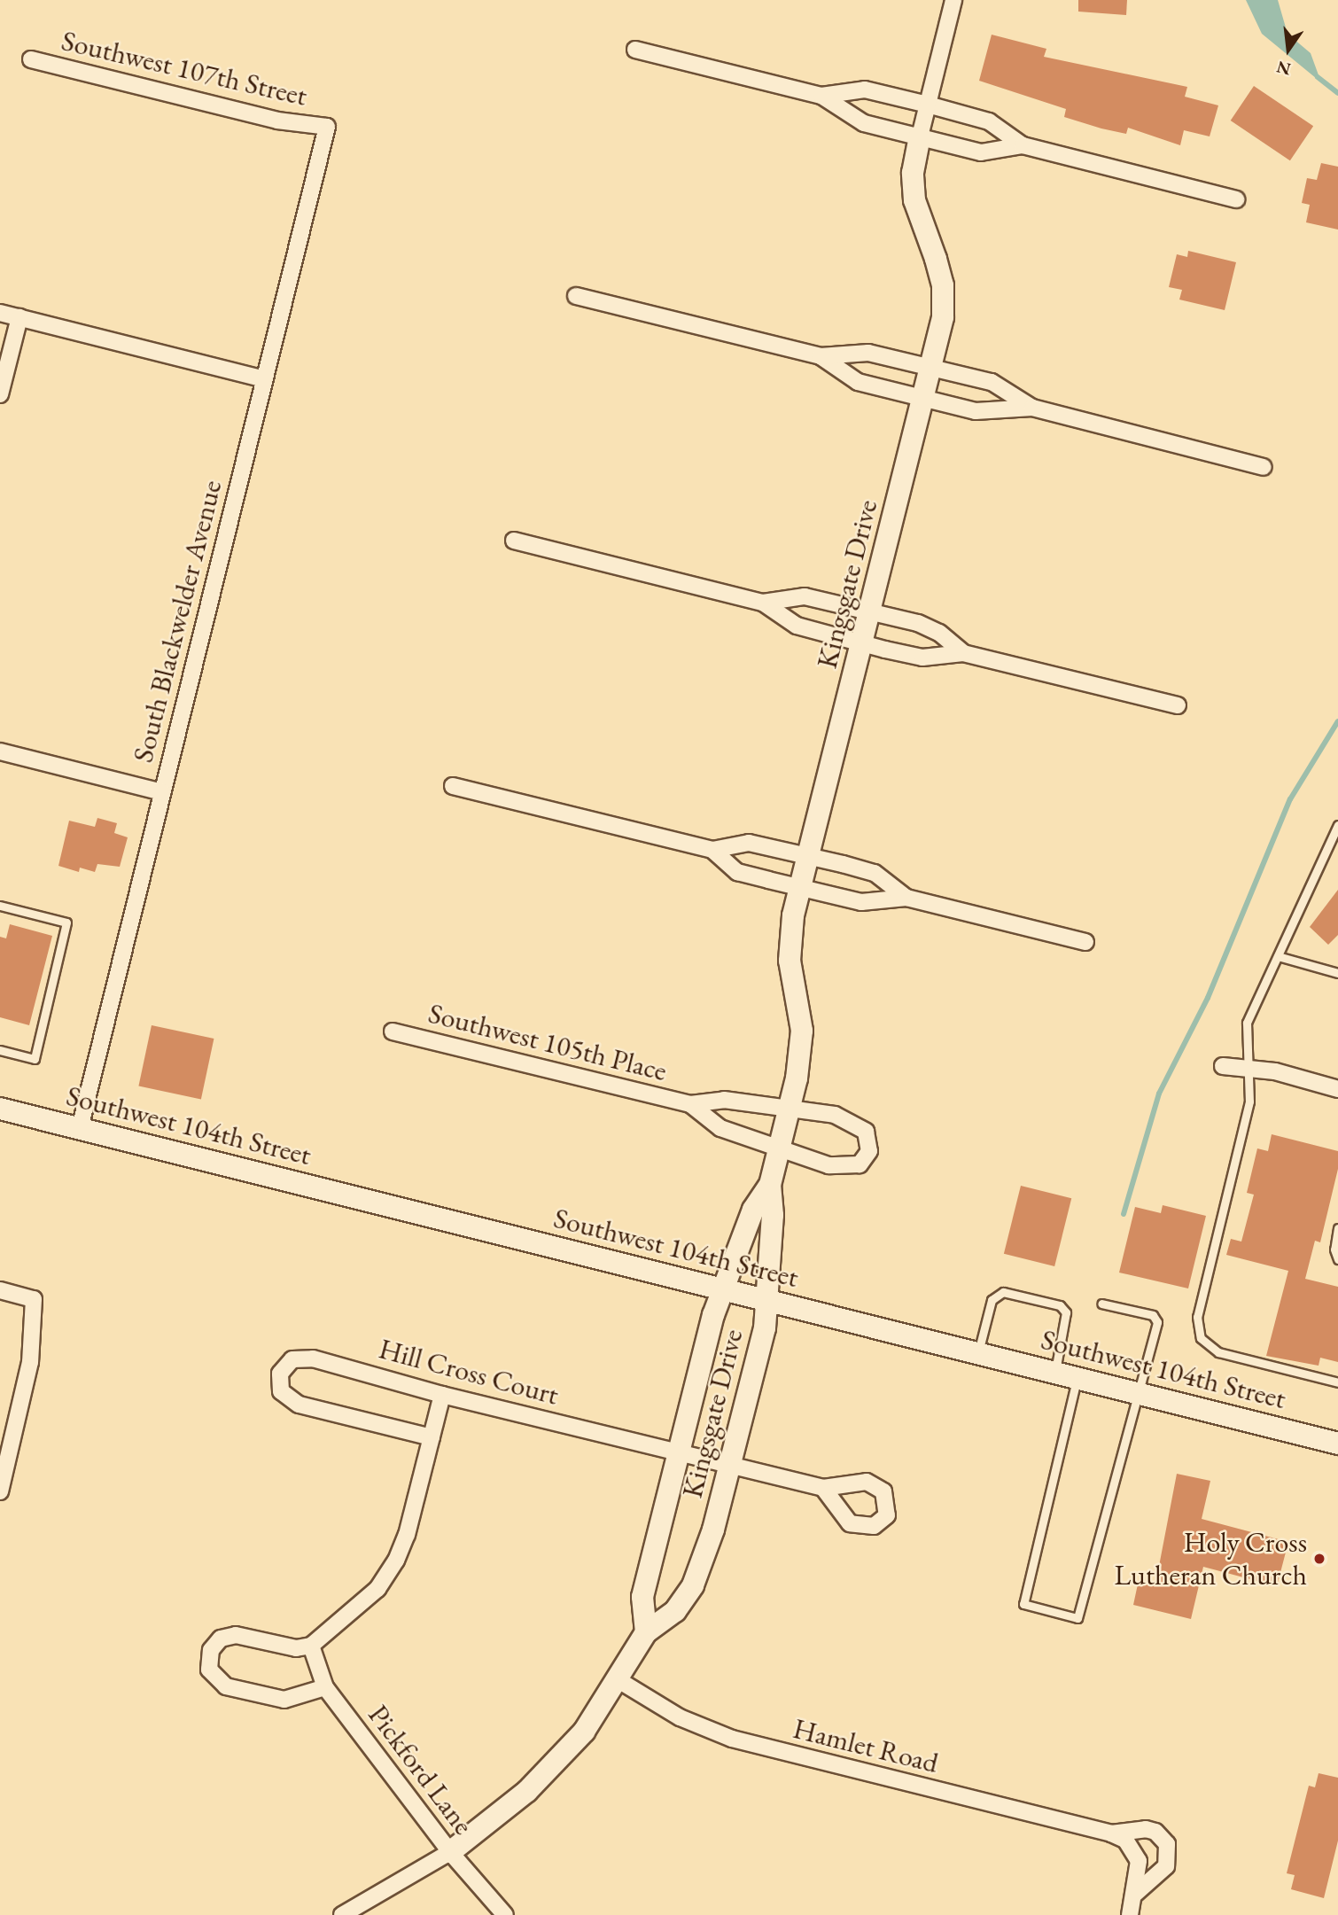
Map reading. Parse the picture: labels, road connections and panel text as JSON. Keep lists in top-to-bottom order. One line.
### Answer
{"streets":{"street":["Southwest 107th Street","Kingsgate Drive","South Blackwelder Avenue","Southwest 105th Place","Southwest 104th Street","Hill Cross Court","Hamlet Road","Pickford Lane"]},"crossings":[["Southwest 107th Street","South Blackwelder Avenue"],["Kingsgate Drive","Southwest 105th Place"],["Kingsgate Drive","Southwest 104th Street"],["Kingsgate Drive","Hill Cross Court"],["Kingsgate Drive","Hamlet Road"],["Kingsgate Drive","Pickford Lane"],["South Blackwelder Avenue","Southwest 104th Street"]],"places":["Holy Cross Lutheran Church"],"north":"bottom"}
